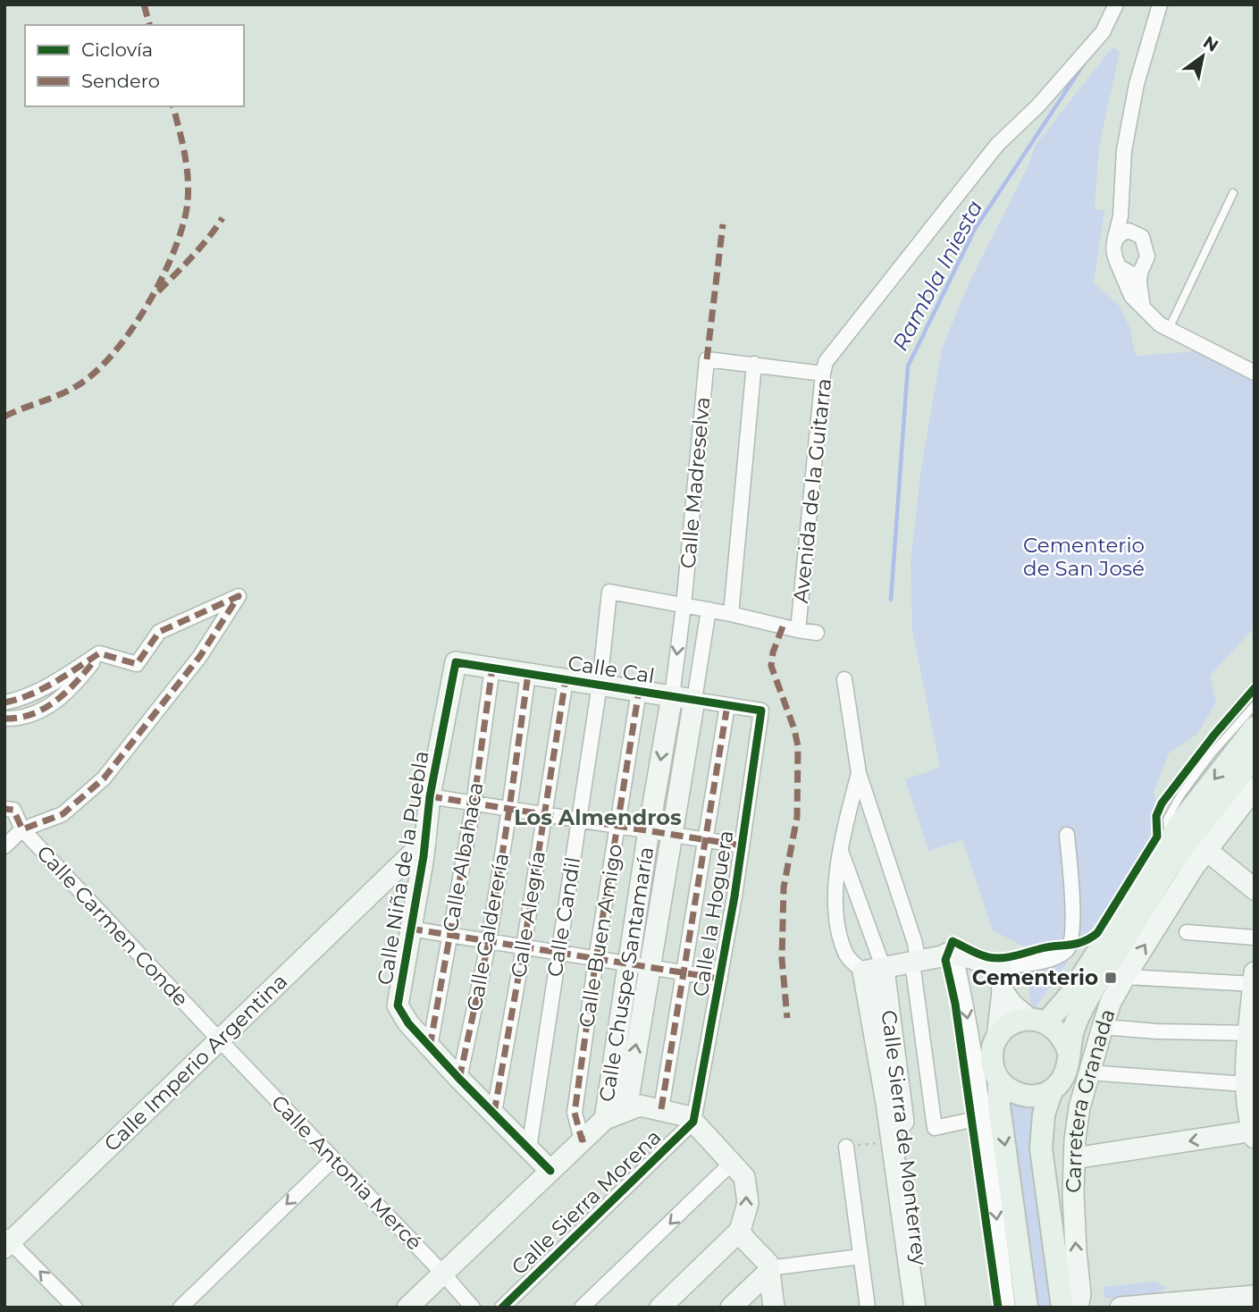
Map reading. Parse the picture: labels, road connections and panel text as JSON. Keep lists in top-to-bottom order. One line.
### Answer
{"streets":{"main road":["Carretera Granada"],"street":["Calle Madreselva","Avenida de la Guitarra","Calle Cal","Calle Albahaca","Calle Niña de la Puebla","Calle la Hoguera","Calle Alegría","Calle Candil","Calle Carmen Conde","Calle Calderería","Calle Buen Amigo","Calle Chuspe Santamaría","Calle Imperio Argentina","Calle Sierra de Monterrey","Calle Antonia Mercé","Calle Sierra Morena"]},"crossings":[["Calle Madreselva","Calle Candil"],["Calle Madreselva","Calle Chuspe Santamaría"],["Calle Cal","Calle Albahaca"],["Calle Cal","Calle Niña de la Puebla"],["Calle Cal","Calle la Hoguera"],["Calle Cal","Calle Alegría"],["Calle Cal","Calle Candil"],["Calle Cal","Calle Calderería"],["Calle Cal","Calle Buen Amigo"],["Calle Cal","Calle Chuspe Santamaría"],["Calle Albahaca","Calle Niña de la Puebla"],["Calle Niña de la Puebla","Calle Alegría"],["Calle Niña de la Puebla","Calle Candil"],["Calle Niña de la Puebla","Calle Calderería"],["Calle Niña de la Puebla","Calle Imperio Argentina"],["Calle la Hoguera","Calle Sierra Morena"],["Calle Candil","Calle Chuspe Santamaría"],["Calle Carmen Conde","Calle Imperio Argentina"],["Calle Carmen Conde","Calle Antonia Mercé"],["Calle Imperio Argentina","Calle Antonia Mercé"]],"districts":["Los Almendros"],"water":["Rambla Iniesta"],"parks":["Cementerio de San José"],"places":{"transit":["Cementerio"]},"legend":["Ciclovía","Sendero"],"north":"top right"}
